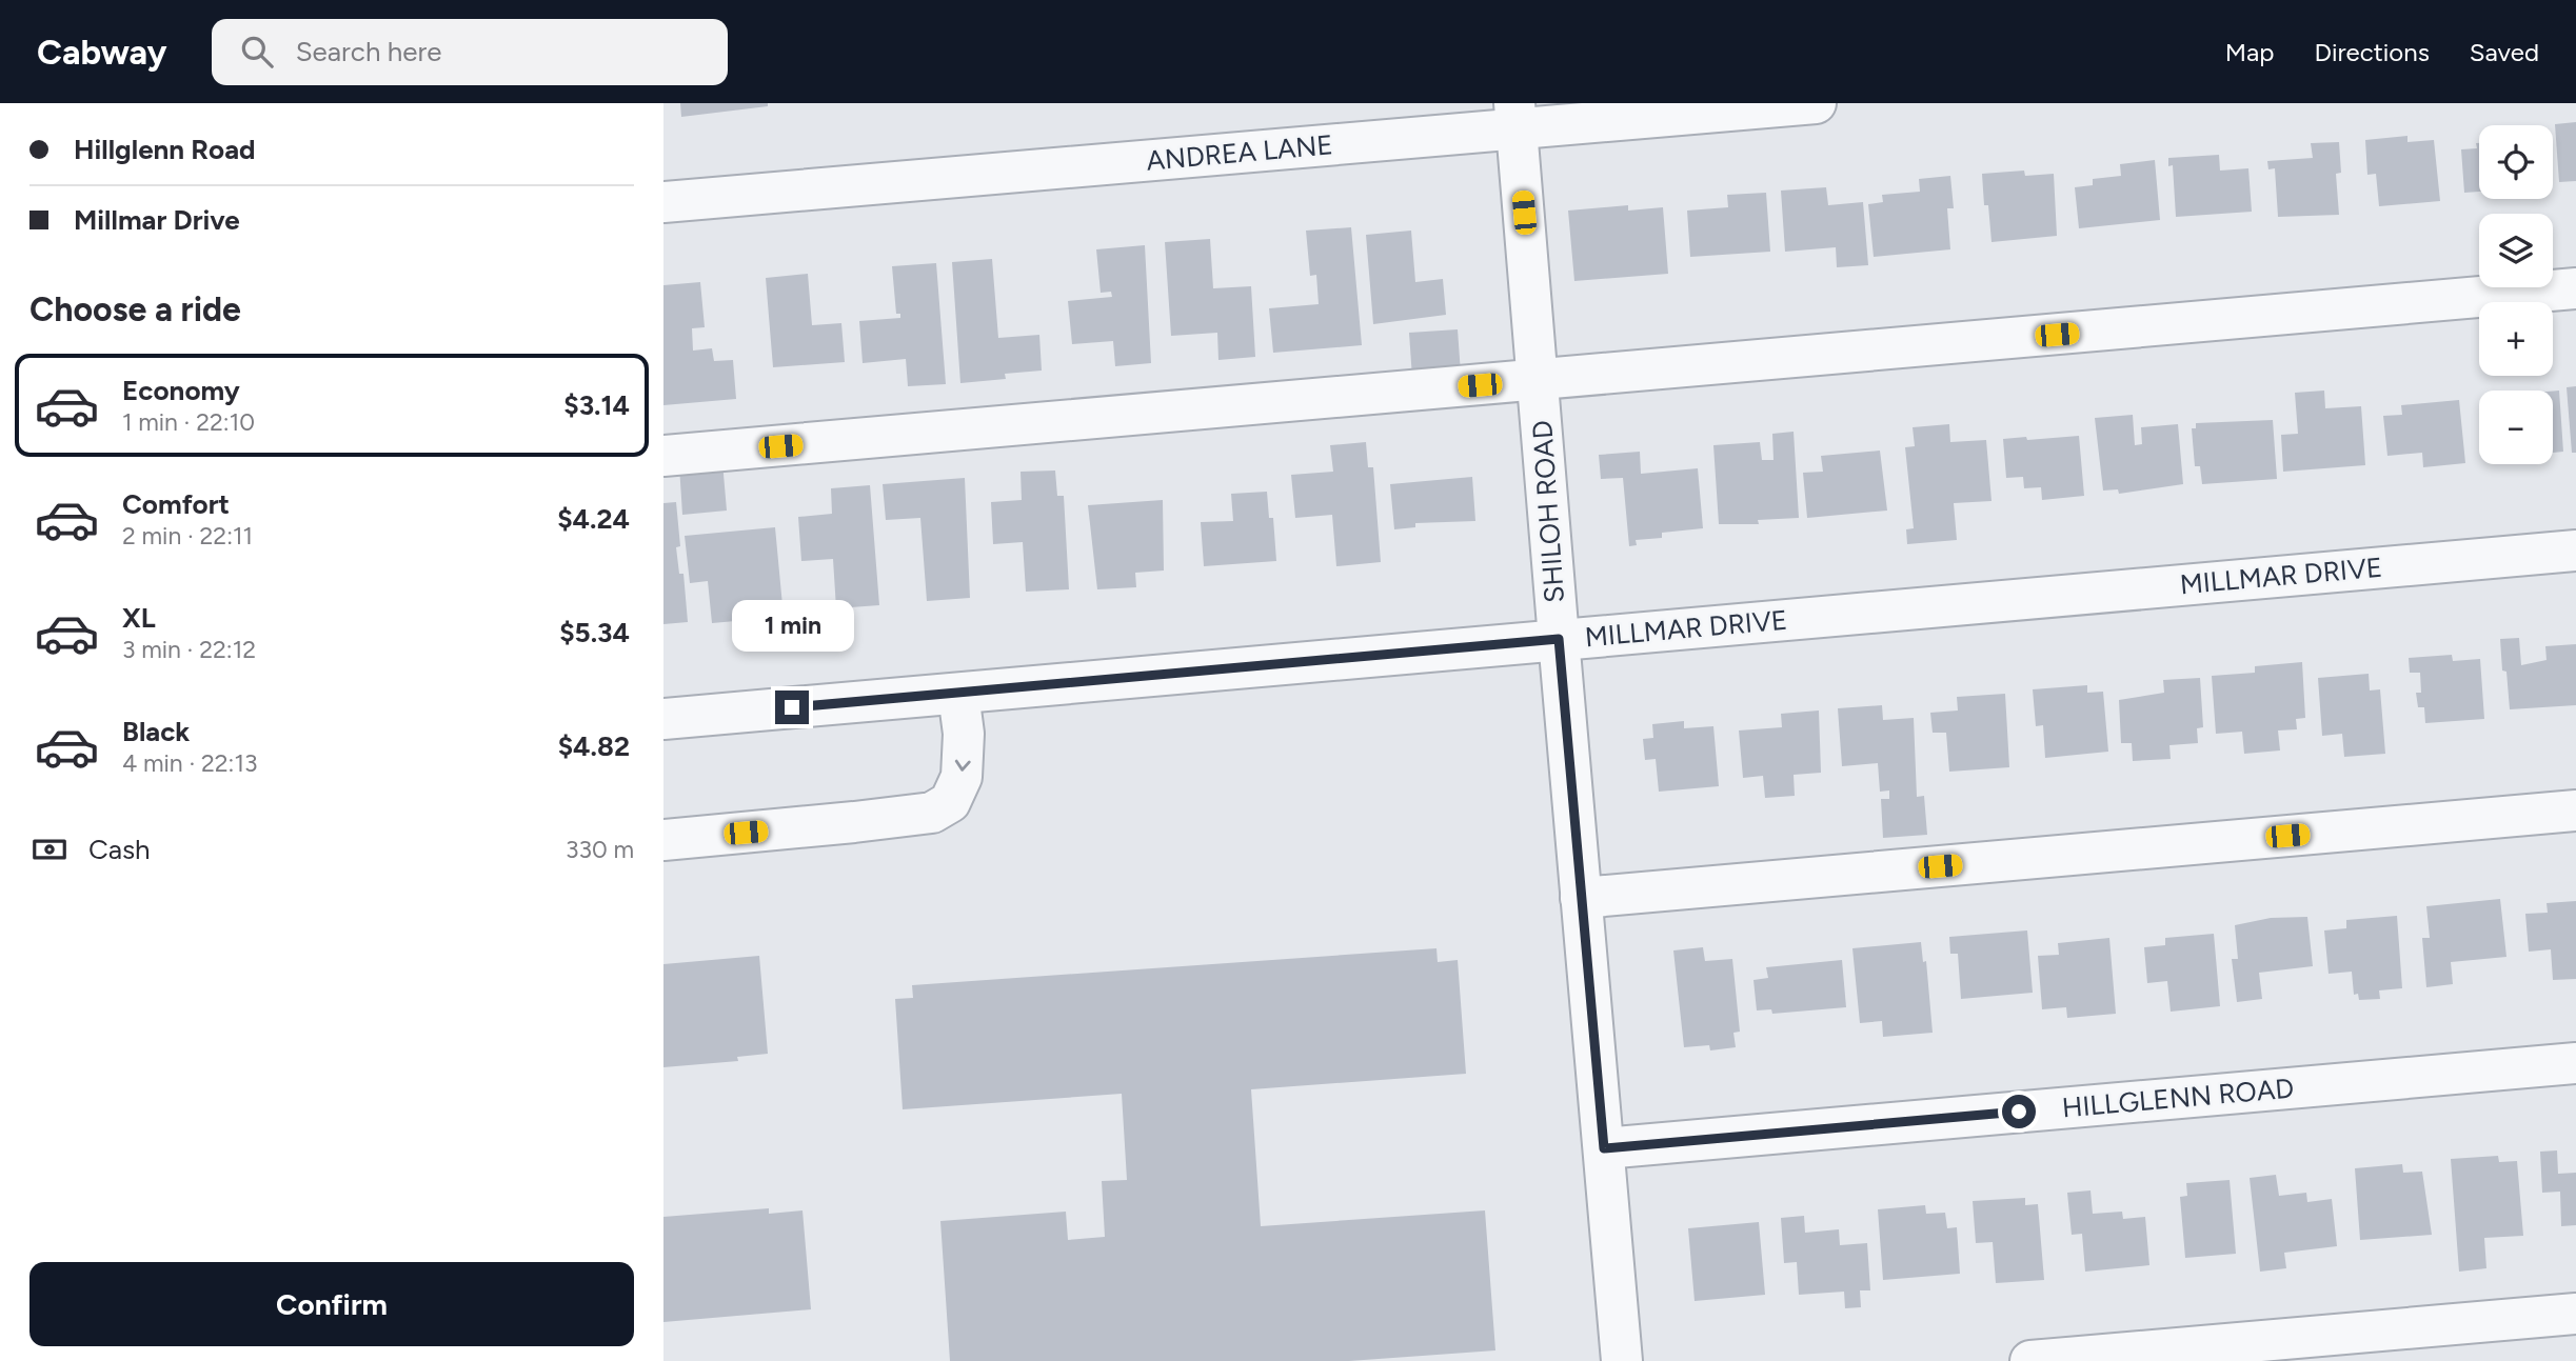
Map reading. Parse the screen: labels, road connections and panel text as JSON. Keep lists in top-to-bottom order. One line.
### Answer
{"streets":{"street":["ANDREA LANE","SHILOH ROAD","MILLMAR DRIVE","HILLGLENN ROAD"]},"crossings":[["ANDREA LANE","SHILOH ROAD"],["SHILOH ROAD","MILLMAR DRIVE"],["SHILOH ROAD","HILLGLENN ROAD"]],"page":{"header":"Cabway","search":"Search here","nav":["Map","Directions","Saved"],"banner":["Hillglenn Road","Millmar Drive"],"map_buttons":["+","−"],"heading":"Choose a ride","list":[{"name":"Economy","note":"1 min · 22:10","value":"$3.14"},{"name":"Comfort","note":"2 min · 22:11","value":"$4.24"},{"name":"XL","note":"3 min · 22:12","value":"$5.34"},{"name":"Black","note":"4 min · 22:13","value":"$4.82"}],"bubble":"1 min","pay":["Cash","330 m"],"buttons":"Confirm"}}
